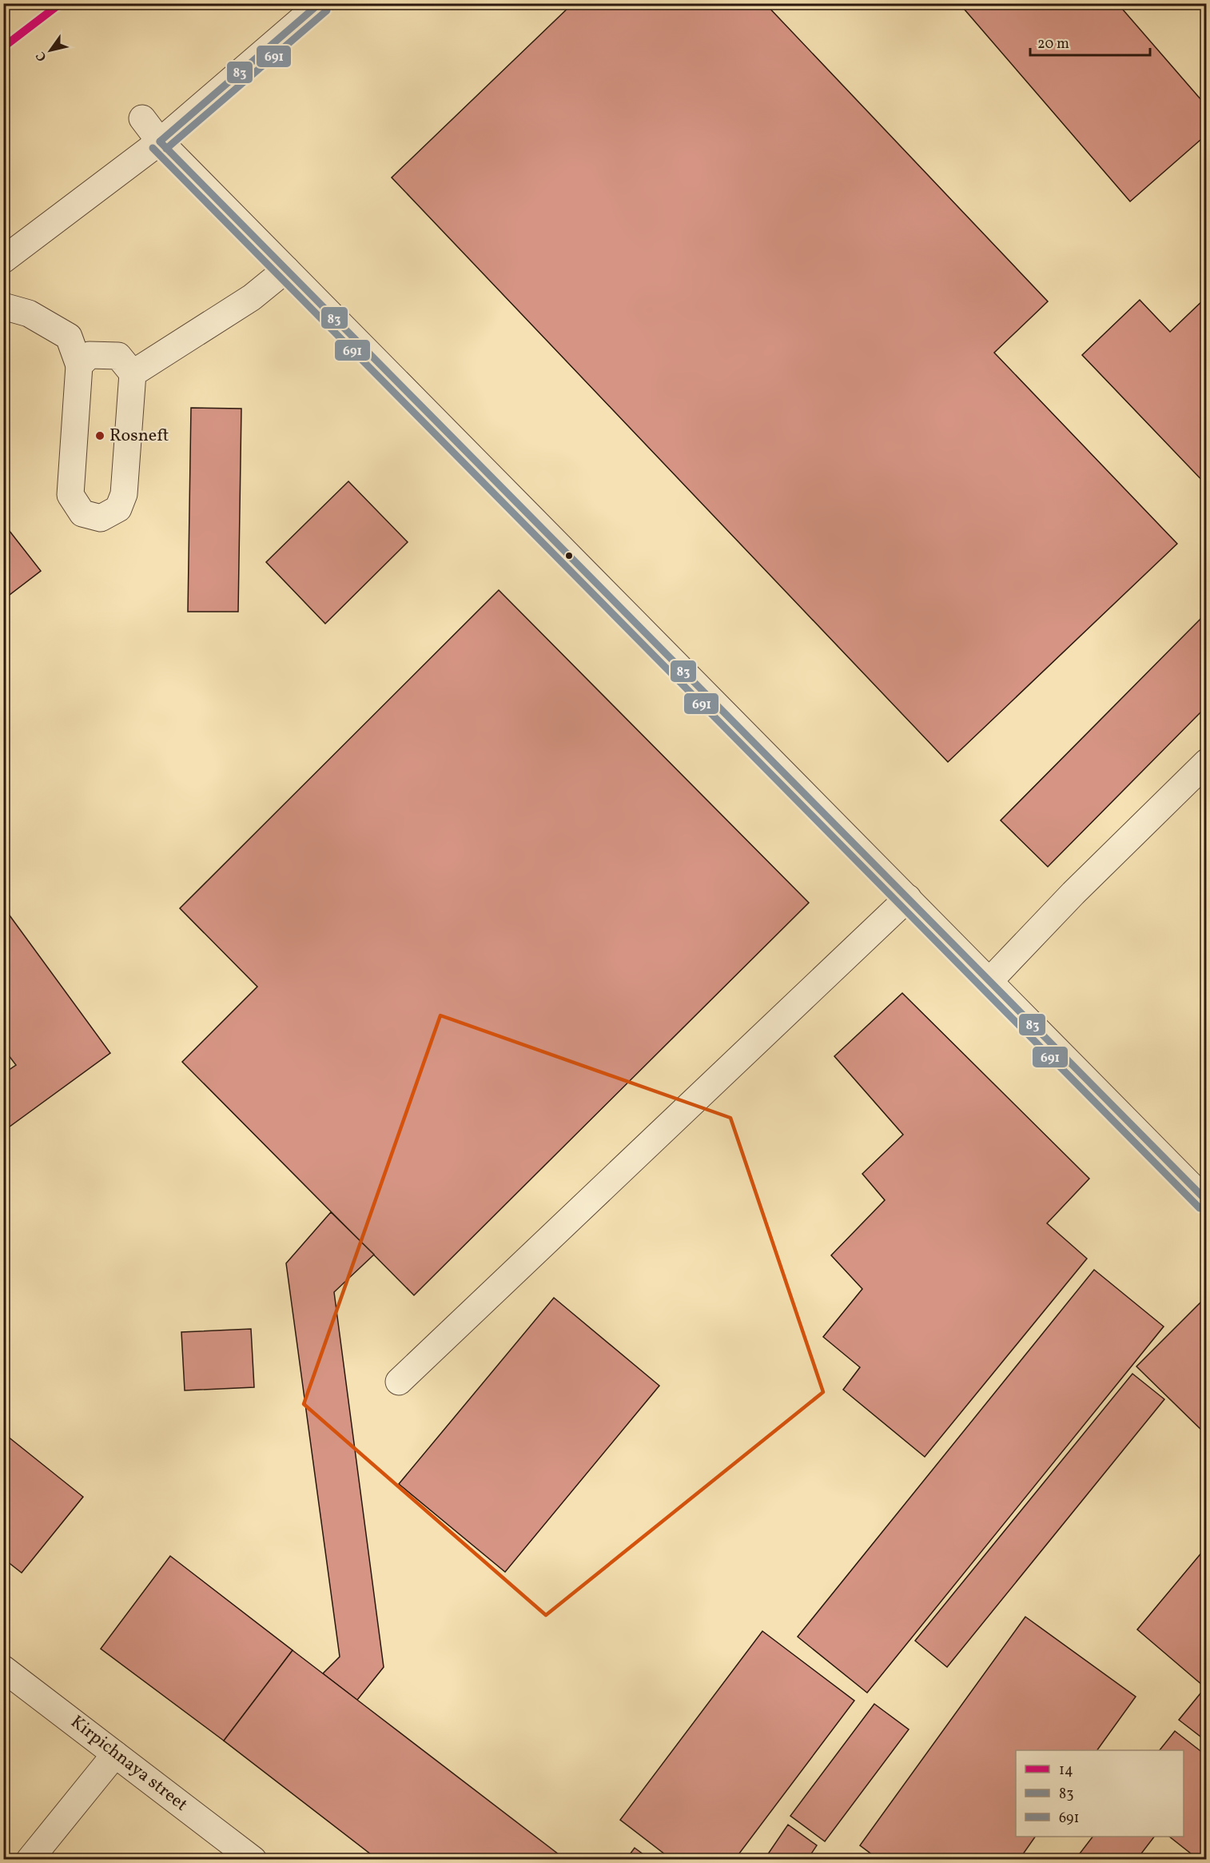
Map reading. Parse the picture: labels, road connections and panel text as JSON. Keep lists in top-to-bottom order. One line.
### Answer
{"streets":{"street":["Kirpichnaya street"]},"places":["Rosneft"],"lines":["transit line 14","transit line 83","transit line 691"],"legend":["14","83","691"],"scale_bar":"20 m","north":"bottom left"}
